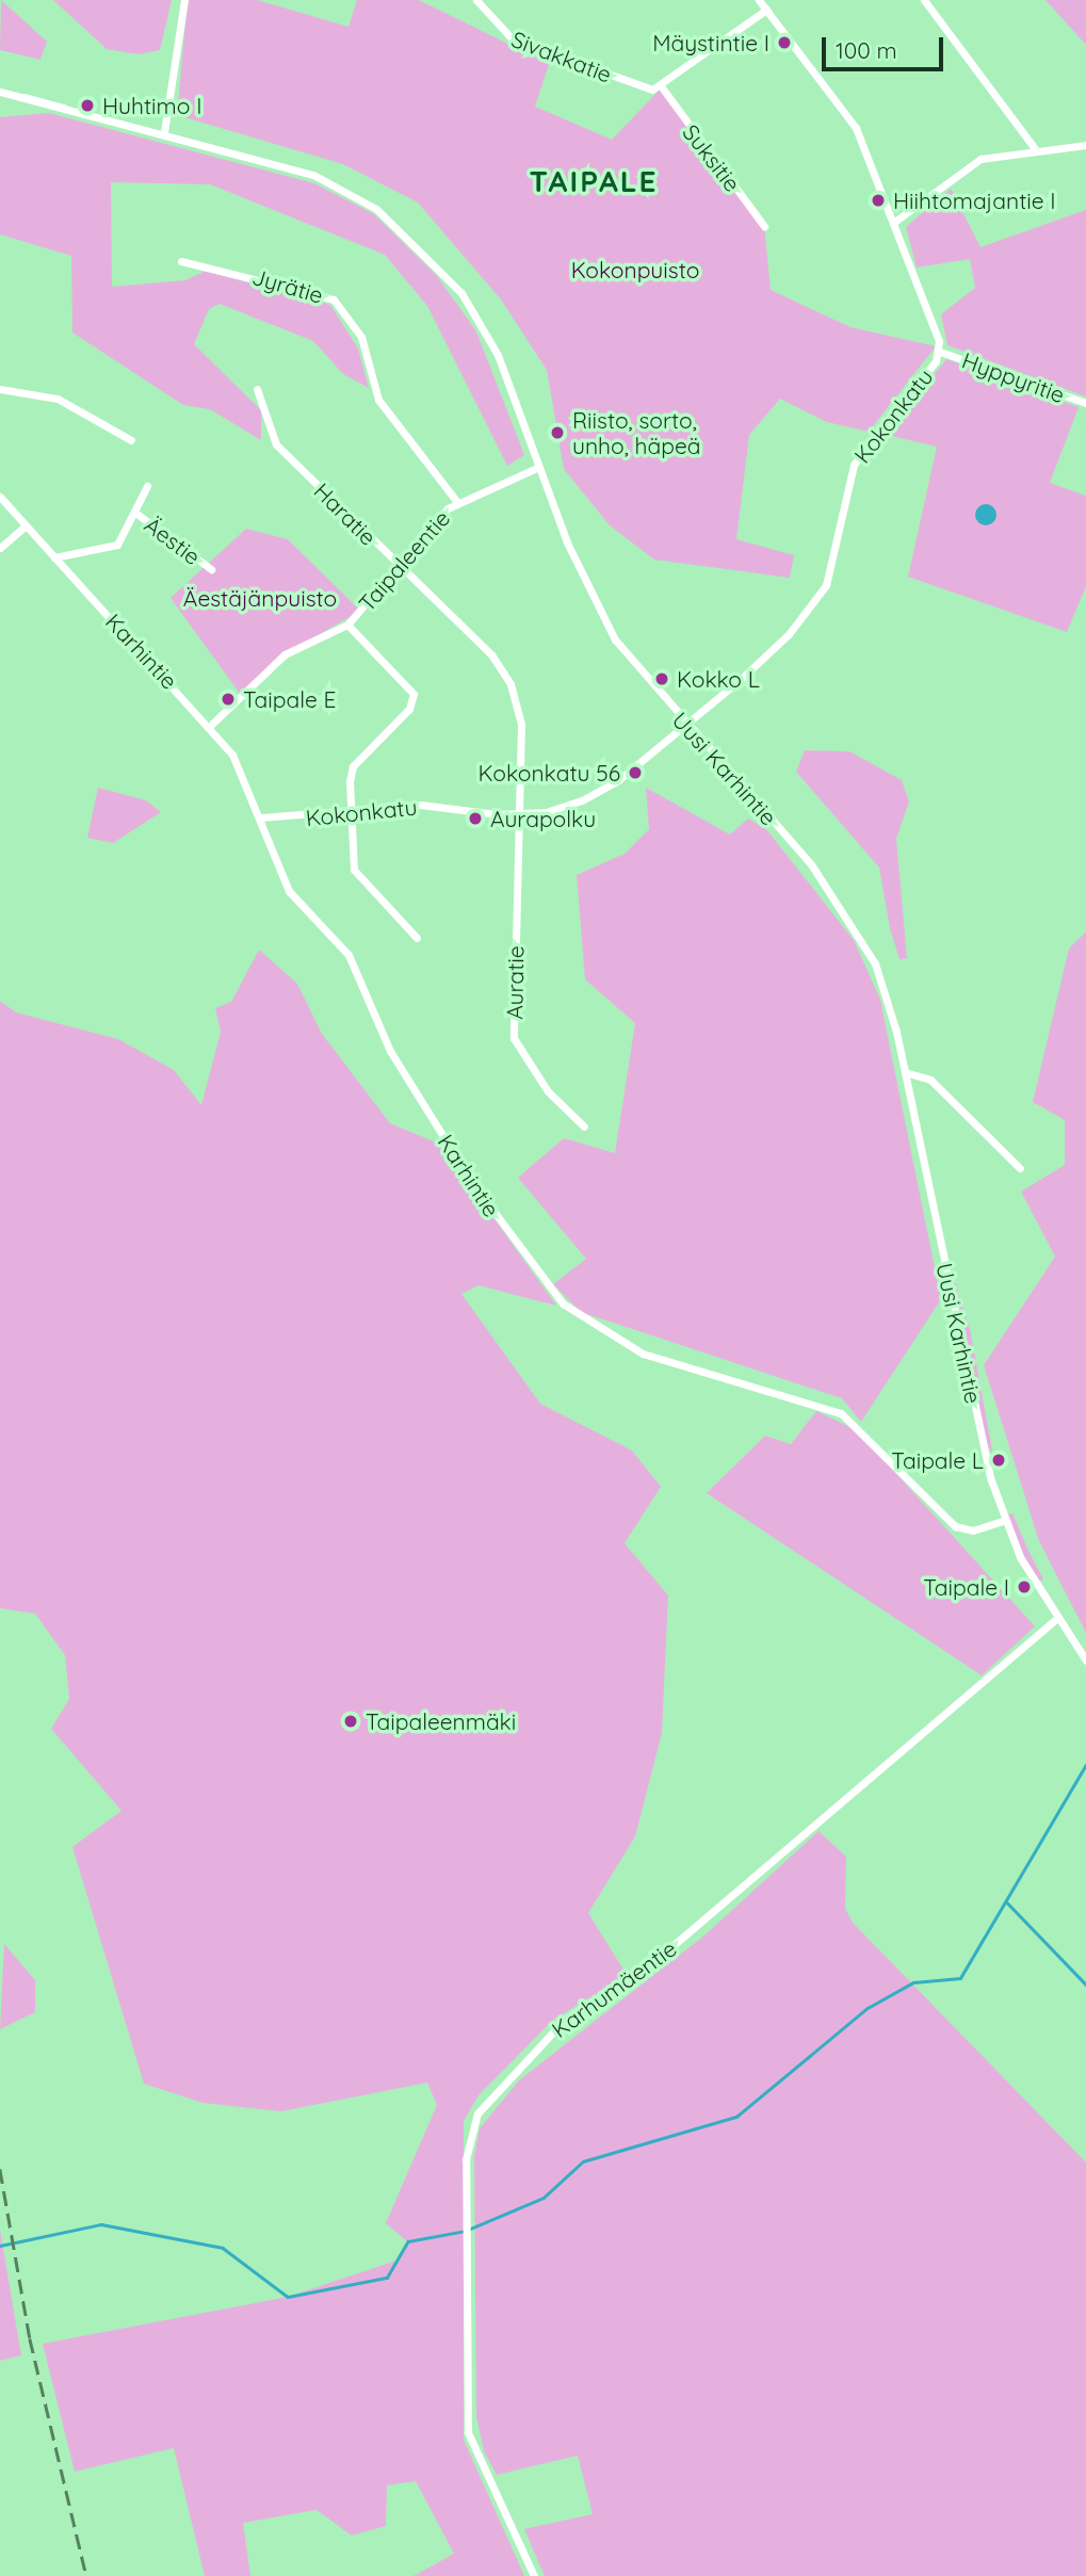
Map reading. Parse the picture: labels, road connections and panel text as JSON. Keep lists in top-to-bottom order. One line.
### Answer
{"streets":{"street":["Sivakkatie","Suksitie","Jyrätie","Hyppyritie","Kokonkatu","Haratie","Äestie","Taipaleentie","Karhintie","Uusi Karhintie","Auratie","Karhumäentie"]},"crossings":[["Sivakkatie","Suksitie"],["Jyrätie","Taipaleentie"],["Hyppyritie","Kokonkatu"],["Kokonkatu","Haratie"],["Kokonkatu","Karhintie"],["Kokonkatu","Uusi Karhintie"],["Kokonkatu","Auratie"],["Haratie","Taipaleentie"],["Haratie","Auratie"],["Äestie","Karhintie"],["Taipaleentie","Karhintie"],["Taipaleentie","Uusi Karhintie"],["Karhintie","Uusi Karhintie"]],"districts":["TAIPALE"],"parks":["Kokonpuisto","Äestäjänpuisto"],"places":["Mäystintie I","Huhtimo I","Hiihtomajantie I","Riisto, sorto, unho, häpeä","Kokko L","Taipale E","Kokonkatu 56","Aurapolku","Taipale L","Taipale I","Taipaleenmäki"],"scale_bar":"100 m"}
